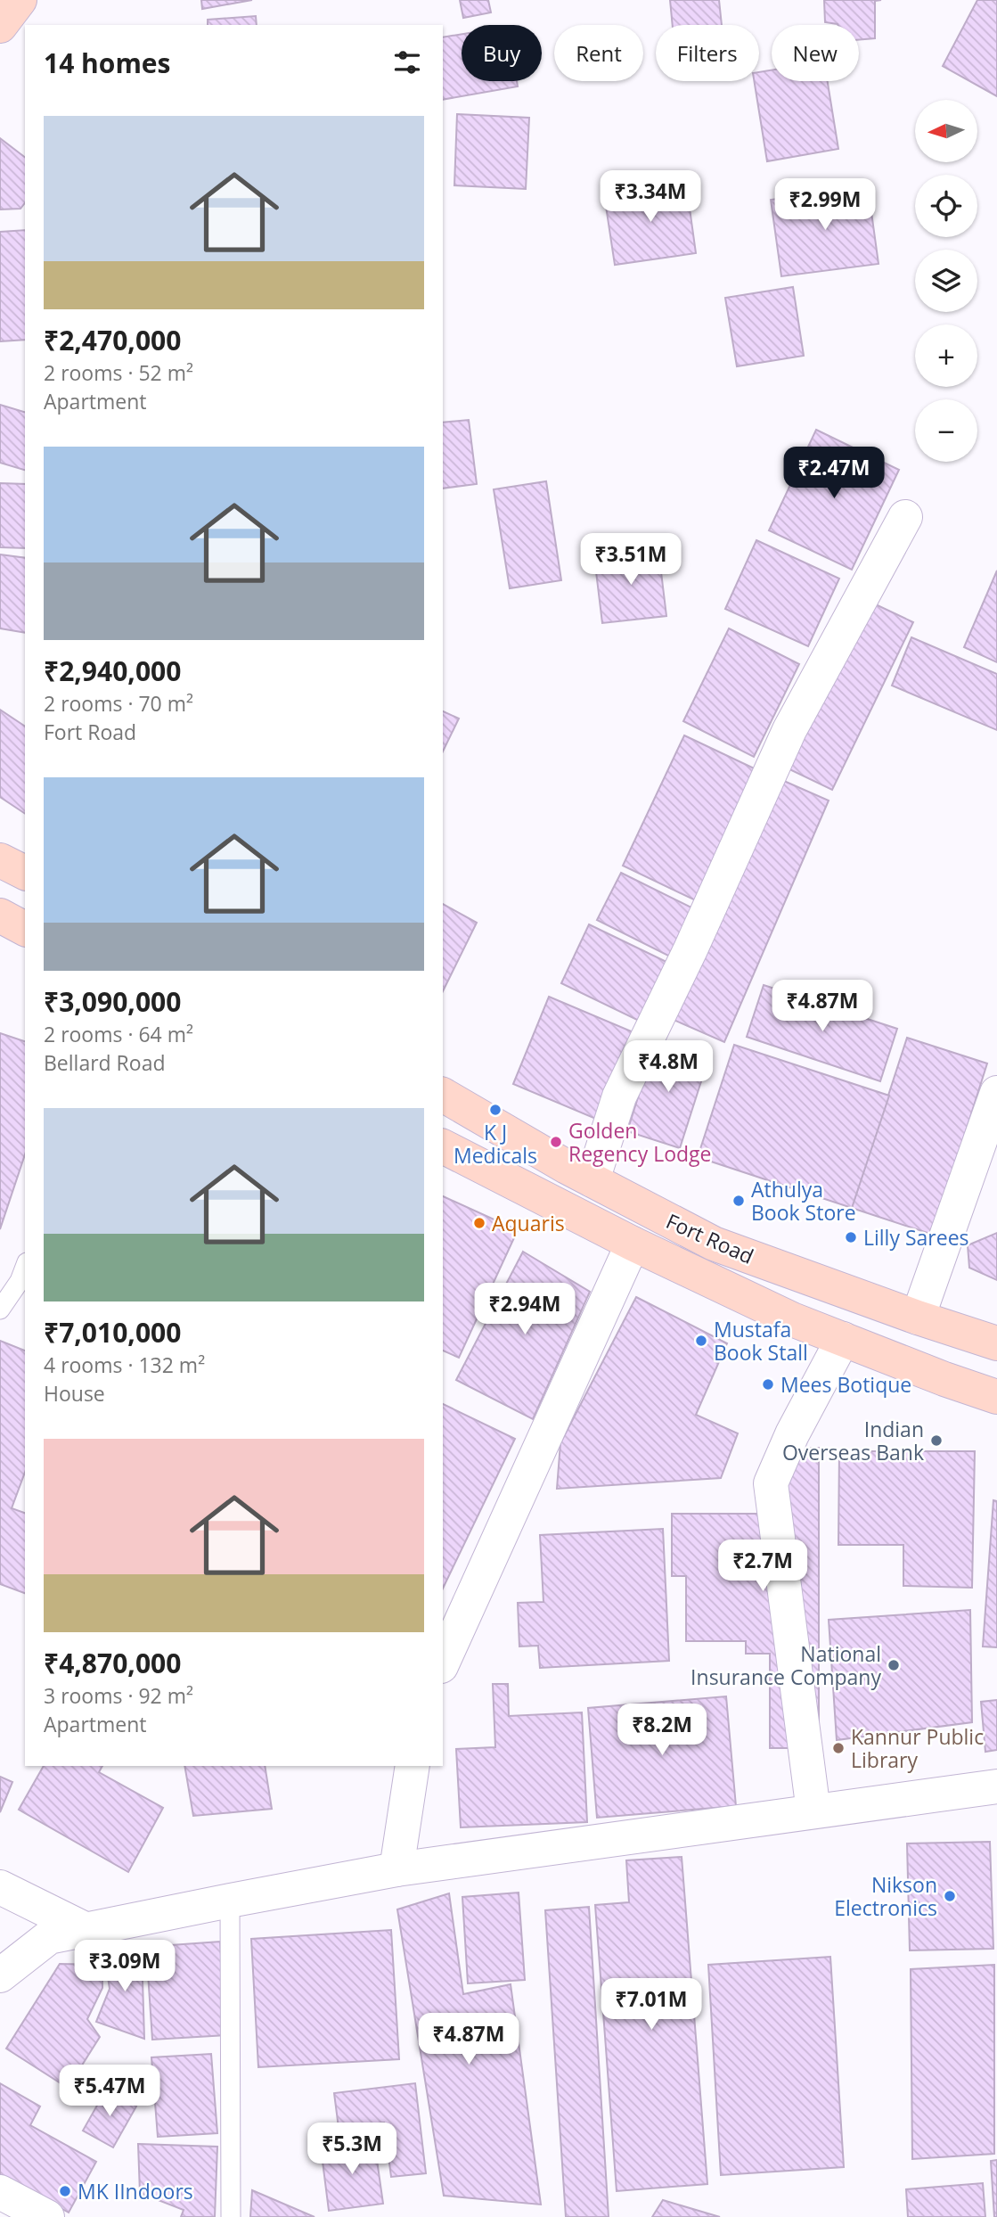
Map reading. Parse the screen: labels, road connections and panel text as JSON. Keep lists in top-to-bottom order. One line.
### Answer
{"streets":{"main road":["Fort Road"]},"places":["K J Medicals","Golden Regency Lodge","Athulya Book Store","Aquaris","Lilly Sarees","Mustafa Book Stall","Mees Botique","Indian Overseas Bank","National Insurance Company","Kannur Public Library","Nikson Electronics","MK IIndoors"],"north":"left","page":{"chip":["Buy","Rent","Filters","New"],"heading":"14 homes","map_buttons":["+","−"],"list":[{"name":"₹2,470,000","note":"2 rooms · 52 m² · Apartment"},{"name":"₹2,940,000","note":"2 rooms · 70 m² · Fort Road"},{"name":"₹3,090,000","note":"2 rooms · 64 m² · Bellard Road"},{"name":"₹7,010,000","note":"4 rooms · 132 m² · House"},{"name":"₹4,870,000","note":"3 rooms · 92 m² · Apartment"}],"price":["₹3.34M","₹2.99M","₹2.47M","₹3.51M","₹4.87M","₹4.8M","₹2.94M","₹2.7M","₹8.2M","₹3.09M","₹7.01M","₹4.87M","₹5.47M","₹5.3M"]}}
